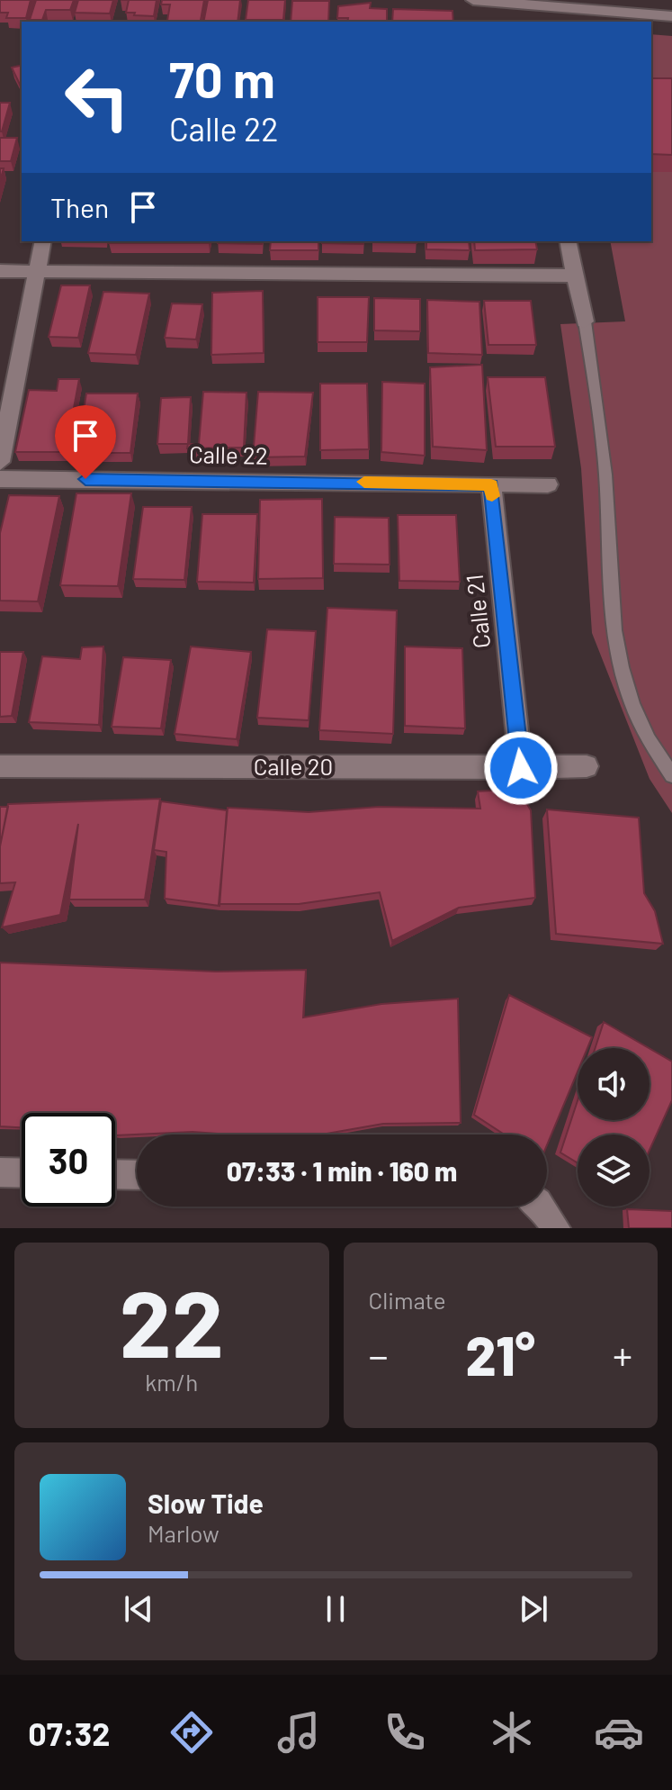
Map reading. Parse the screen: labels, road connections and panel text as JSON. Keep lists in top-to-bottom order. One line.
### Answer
{"streets":{"street":["Calle 22","Calle 21","Calle 20"]},"crossings":[["Calle 22","Calle 21"],["Calle 21","Calle 20"]],"page":{"turn":["70 m","Calle 22"],"then":"Then","limit":"30","trip":"07:33 · 1 min · 160 m","tile":[["22","km/h"],"Climate"],"heat":["−","21°","+"],"song":["Slow Tide","Marlow"],"tabs":"07:32"}}
